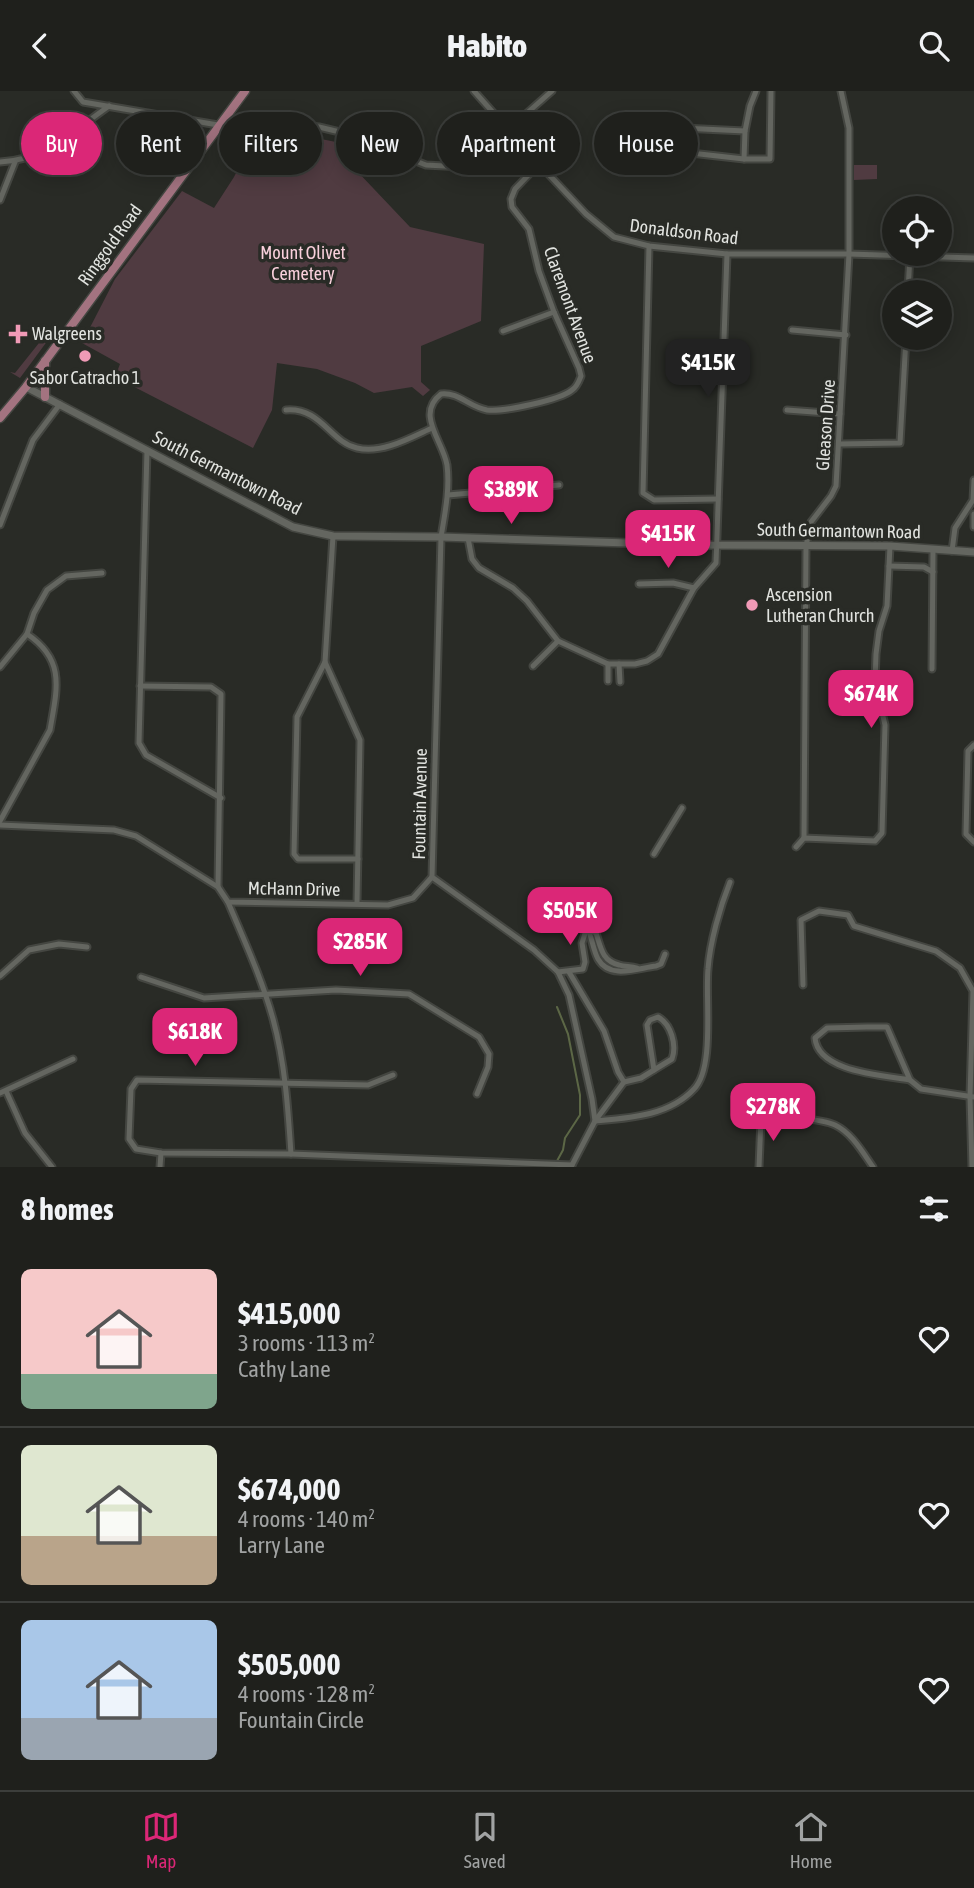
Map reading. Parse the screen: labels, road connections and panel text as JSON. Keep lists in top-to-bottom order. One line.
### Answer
{"streets":{"main road":["Ringgold Road","South Germantown Road"],"street":["Donaldson Road","Claremont Avenue","Gleason Drive","Fountain Avenue","McHann Drive"]},"crossings":[["Donaldson Road","Gleason Drive"],["Ringgold Road","South Germantown Road"],["Gleason Drive","South Germantown Road"],["South Germantown Road","Fountain Avenue"],["Fountain Avenue","McHann Drive"]],"parks":["Mount Olivet Cemetery"],"places":{"health":["Walgreens"],"other":["Sabor Catracho 1","Ascension Lutheran Church"]},"page":{"header":"Habito","chip":["Buy","Rent","Filters","New","Apartment","House"],"price":["$415K","$389K","$415K","$674K","$505K","$285K","$618K","$278K"],"heading":"8 homes","list":[{"name":"$415,000","note":"3 rooms · 113 m² · Cathy Lane"},{"name":"$674,000","note":"4 rooms · 140 m² · Larry Lane"},{"name":"$505,000","note":"4 rooms · 128 m² · Fountain Circle"}],"tabs":["Map","Saved","Home"]}}
